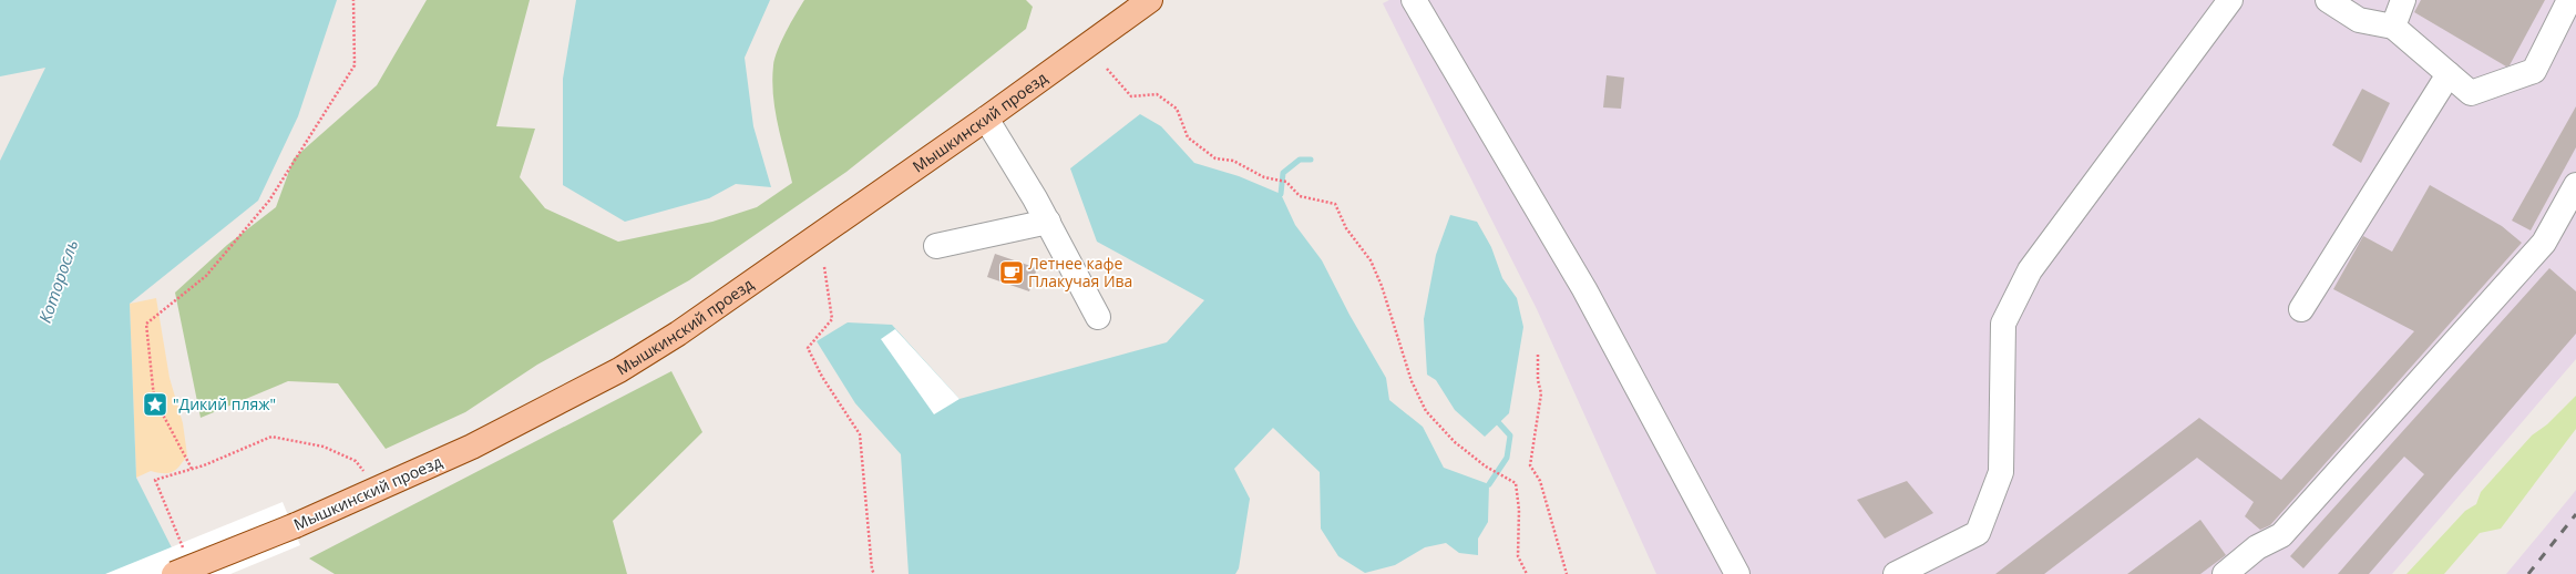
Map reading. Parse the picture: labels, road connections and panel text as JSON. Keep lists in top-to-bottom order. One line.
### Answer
{"streets":{"main road":["Мышкинский проезд"]},"water":["Которосль"],"places":{"cafe":["Летнее кафе Плакучая Ива"],"place":["\"Дикий пляж\""]}}
